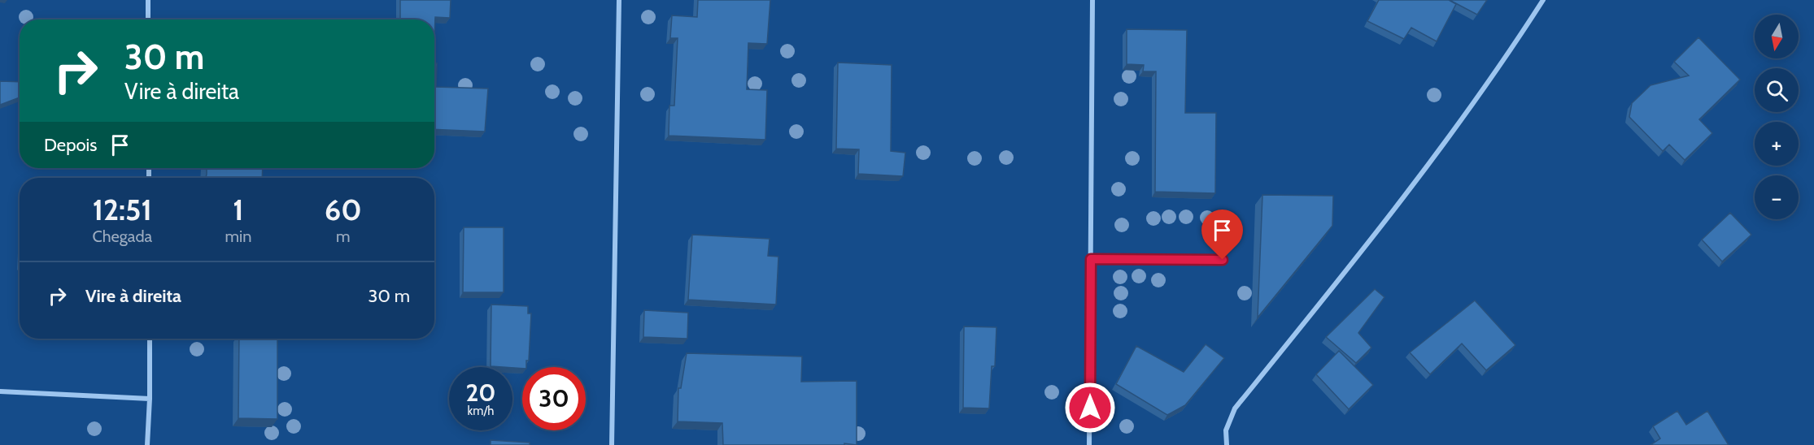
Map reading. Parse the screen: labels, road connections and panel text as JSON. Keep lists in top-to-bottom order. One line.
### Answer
{"north":"bottom","page":{"map_buttons":["+","−"],"turn":["30 m","Vire à direita"],"then":"Depois","eta":["12:51","Chegada","1","min","60","m"],"list":[{"name":"Vire à direita","value":"30 m"}],"speed":"20 km/h","limit":"30"}}
